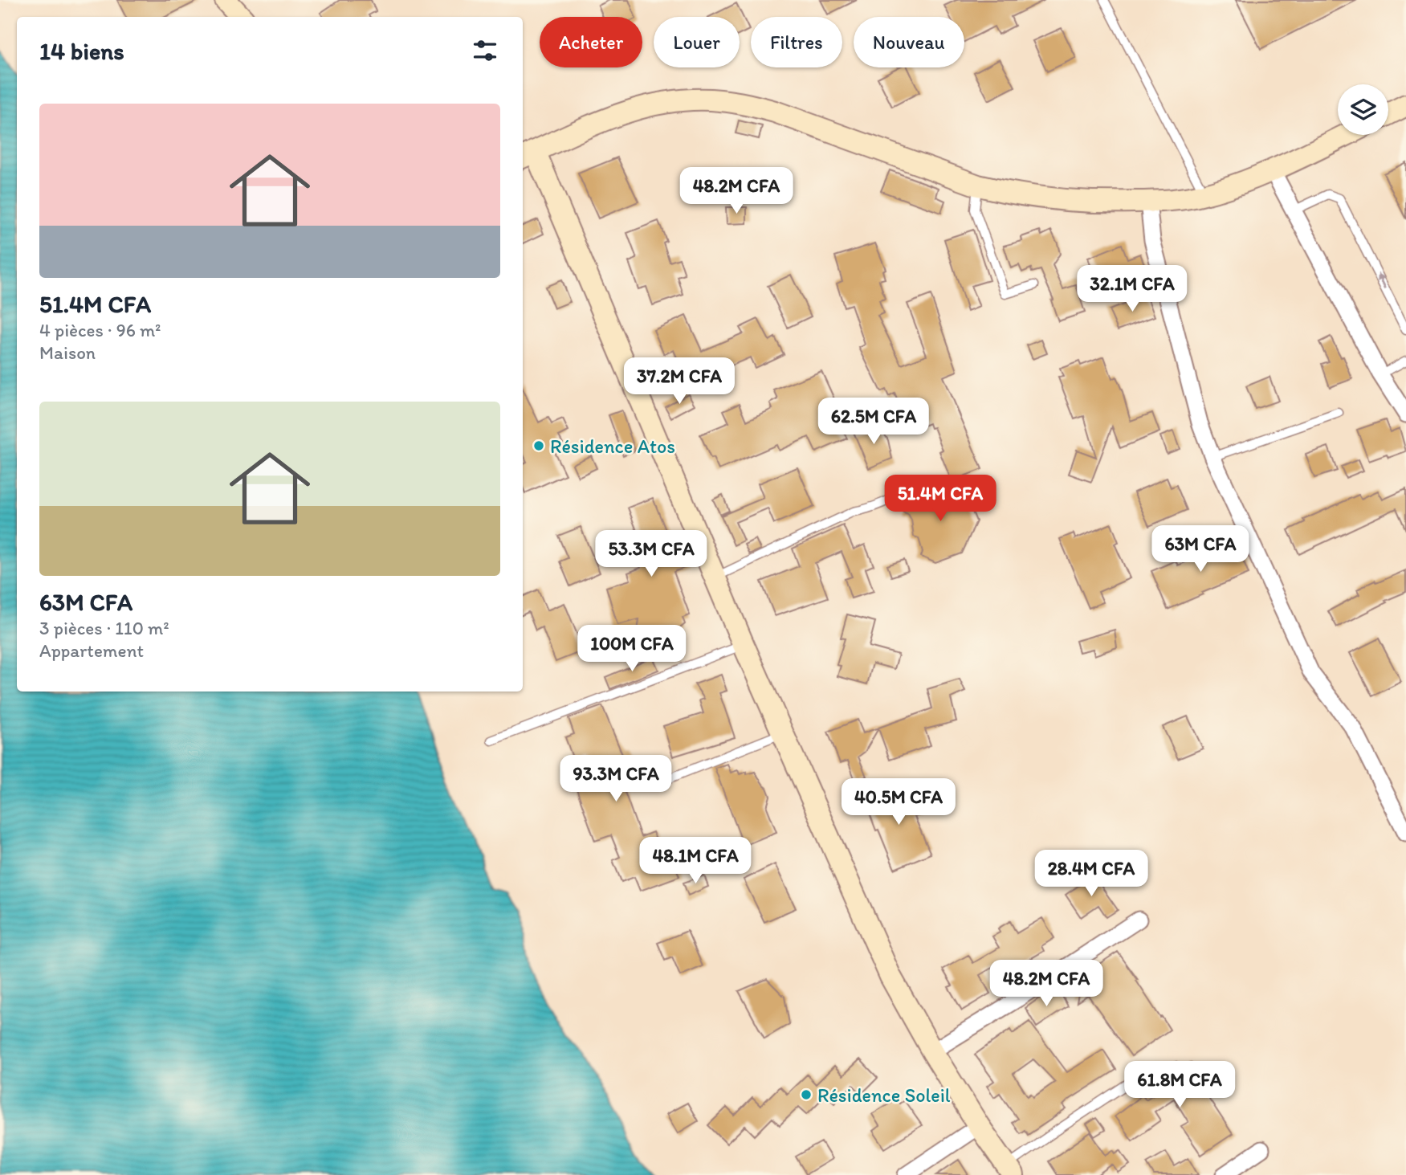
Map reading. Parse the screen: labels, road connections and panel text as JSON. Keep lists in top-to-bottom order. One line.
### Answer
{"places":["Résidence Atos","Résidence Soleil"],"page":{"chip":["Acheter","Louer","Filtres","Nouveau"],"heading":"14 biens","list":[{"name":"51.4M CFA","note":"4 pièces · 96 m² · Maison"},{"name":"63M CFA","note":"3 pièces · 110 m² · Appartement"}],"price":["48.2M CFA","32.1M CFA","37.2M CFA","62.5M CFA","51.4M CFA","63M CFA","53.3M CFA","100M CFA","93.3M CFA","40.5M CFA","48.1M CFA","28.4M CFA","48.2M CFA","61.8M CFA"]}}
